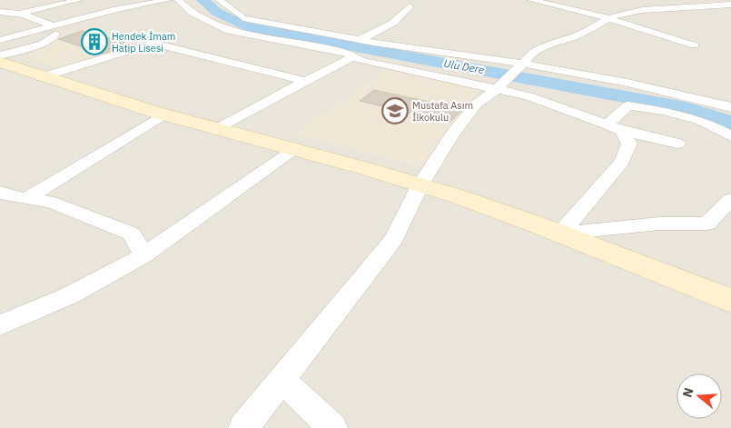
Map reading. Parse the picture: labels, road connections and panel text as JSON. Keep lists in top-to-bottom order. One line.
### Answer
{"water":["Ulu Dere"],"places":{"building":["Hendek İmam Hatip Lisesi"],"school or university":["Mustafa Asım İlkokulu"]},"north":"left"}
